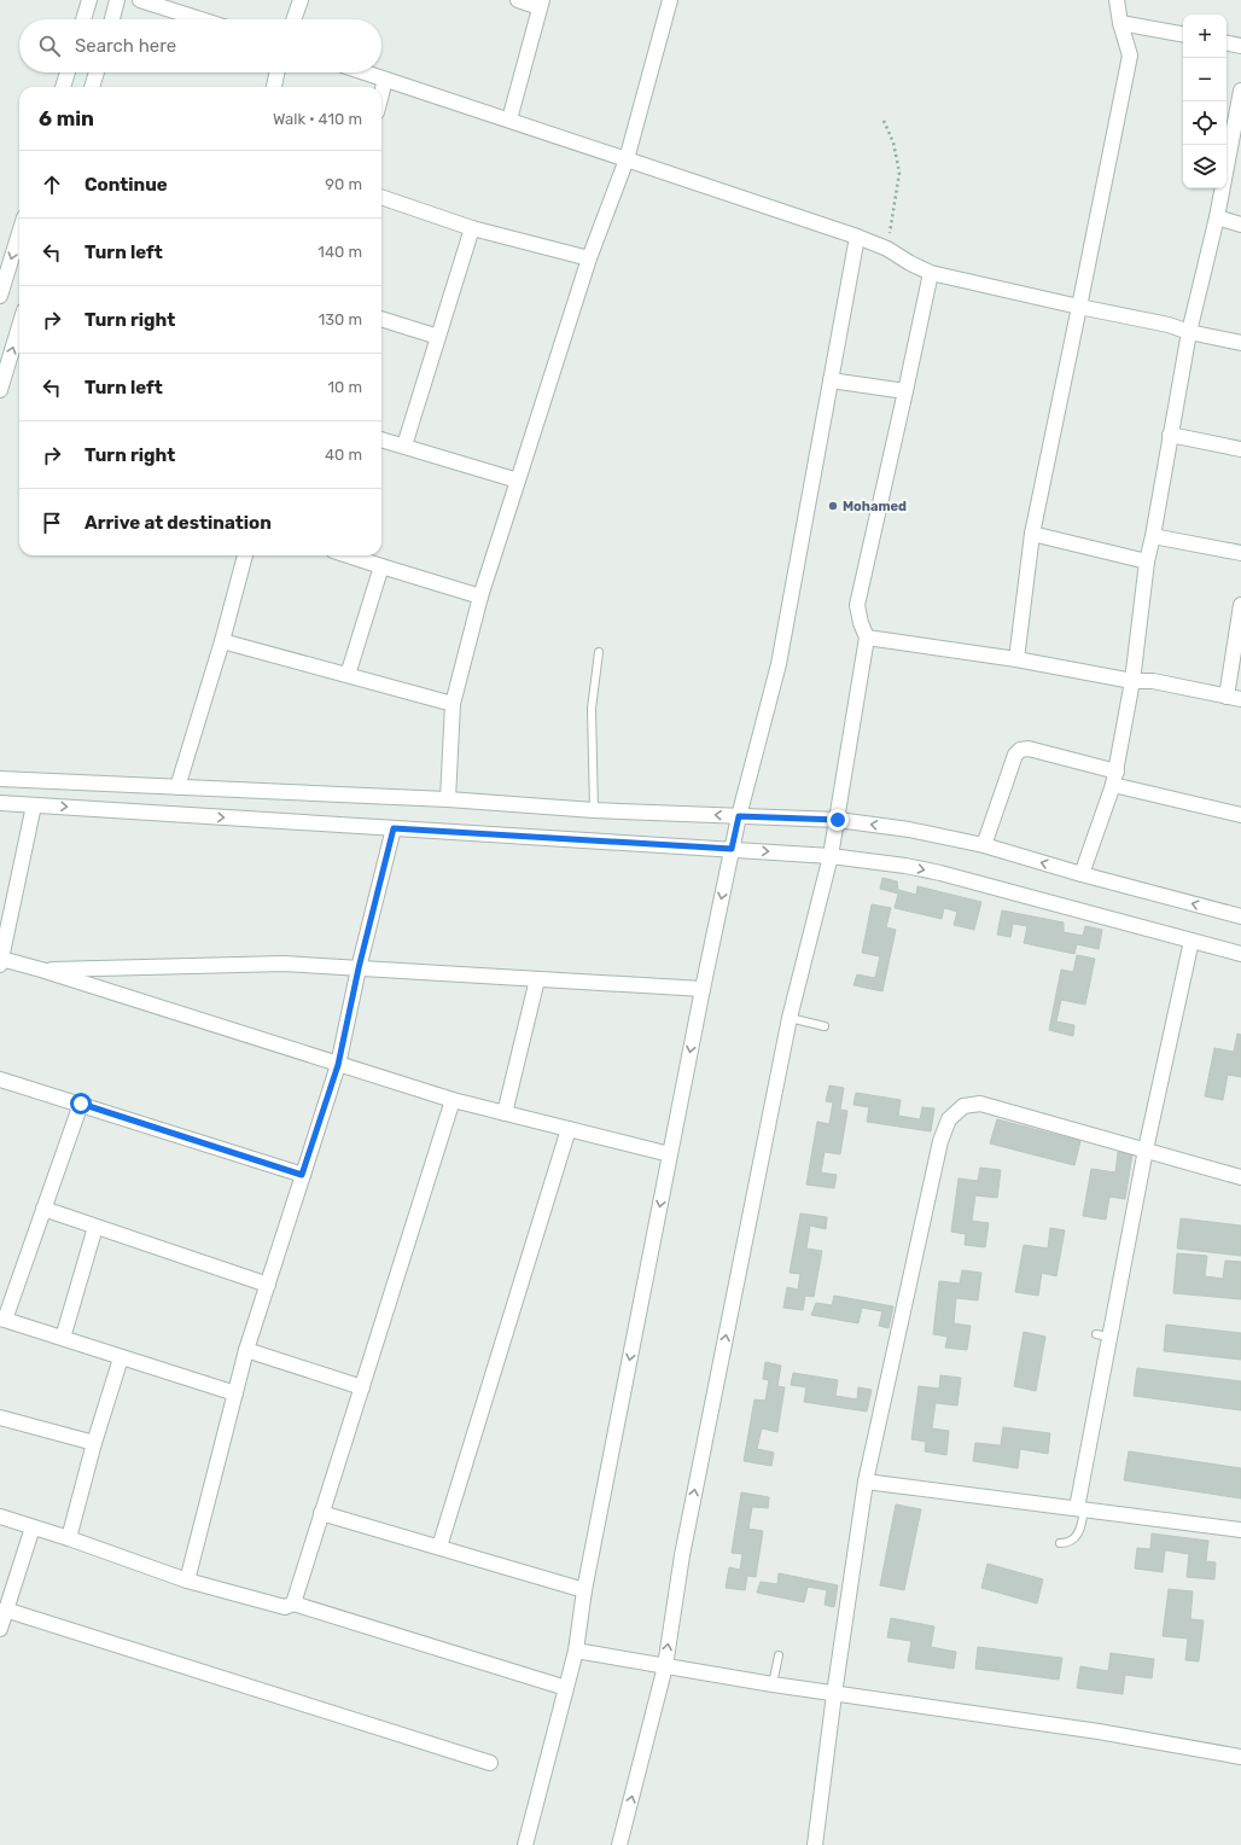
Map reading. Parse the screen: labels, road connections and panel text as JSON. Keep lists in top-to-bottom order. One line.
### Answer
{"places":["Mohamed"],"page":{"map_buttons":["+","−"],"search":"Search here","heading":["6 min","Walk · 410 m"],"list":[["Continue","90 m"],["Turn left","140 m"],["Turn right","130 m"],["Turn left","10 m"],["Turn right","40 m"],"Arrive at destination"]}}
